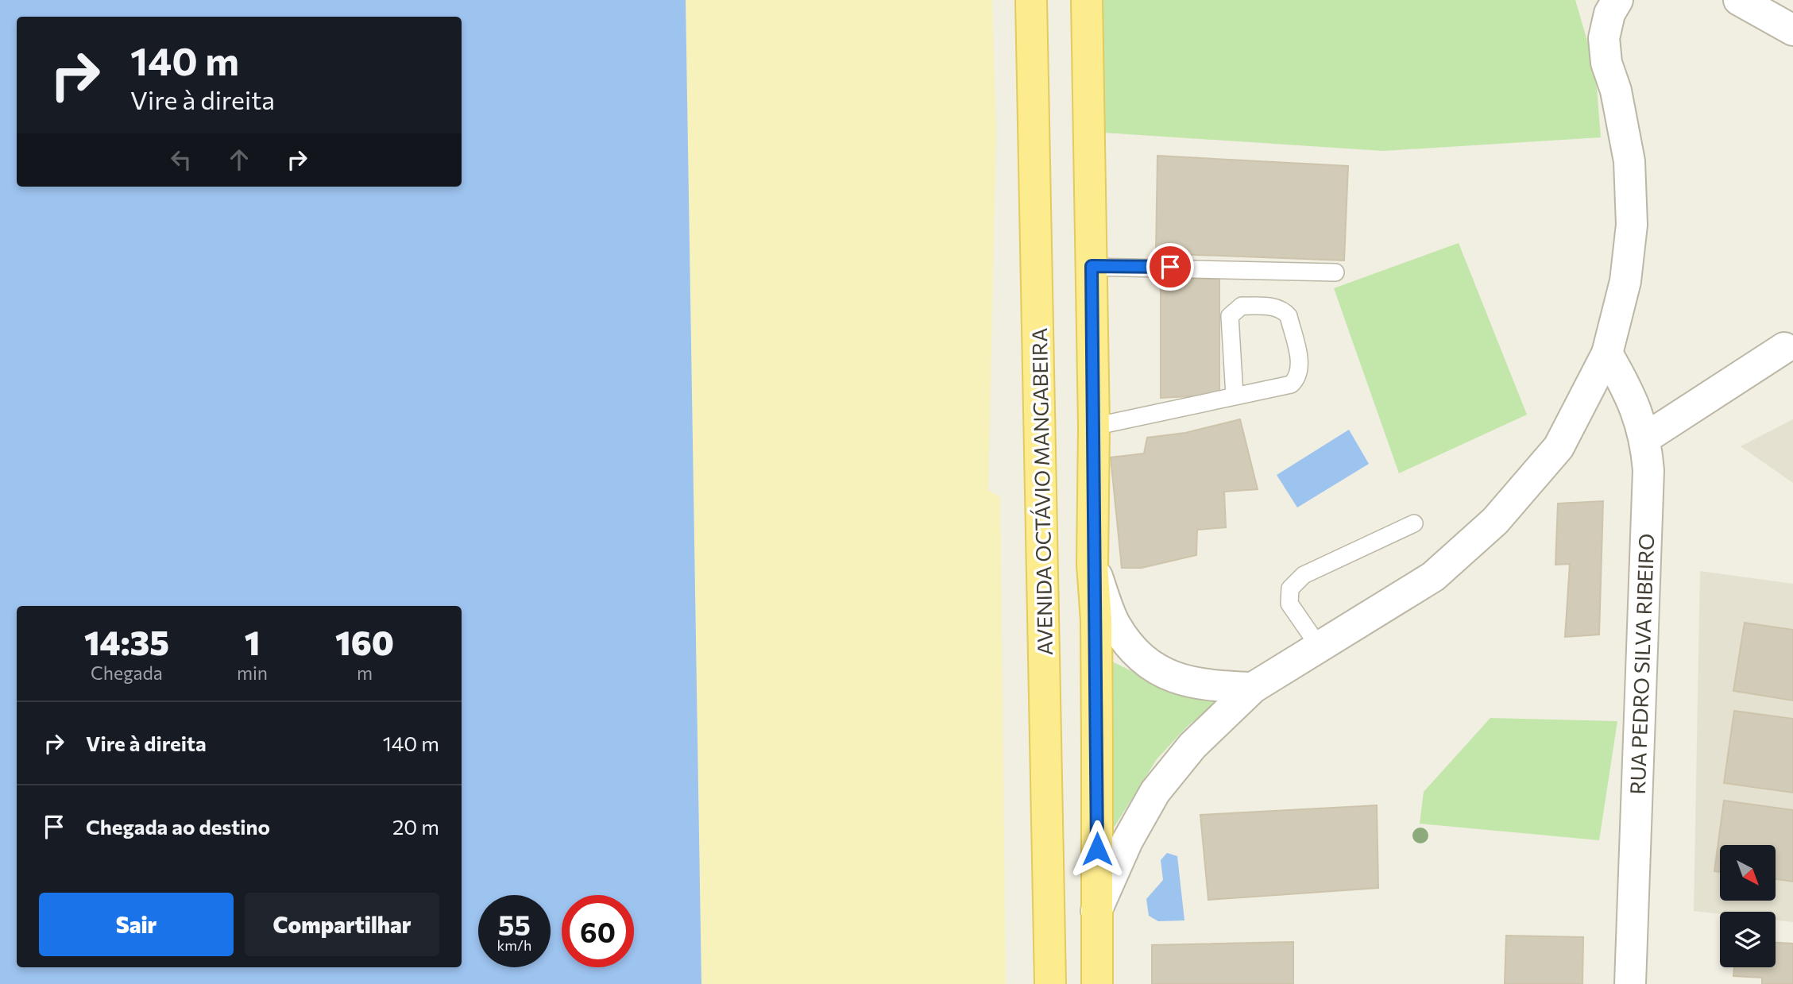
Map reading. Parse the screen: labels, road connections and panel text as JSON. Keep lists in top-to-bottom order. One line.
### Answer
{"streets":{"main road":["AVENIDA OCTÁVIO MANGABEIRA"],"street":["RUA PEDRO SILVA RIBEIRO"]},"north":"bottom right","page":{"turn":["140 m","Vire à direita"],"eta":["14:35","Chegada","1","min","160","m"],"list":[{"name":"Vire à direita","value":"140 m"},{"name":"Chegada ao destino","value":"20 m"}],"buttons":["Sair","Compartilhar"],"speed":"55 km/h","limit":"60"}}
